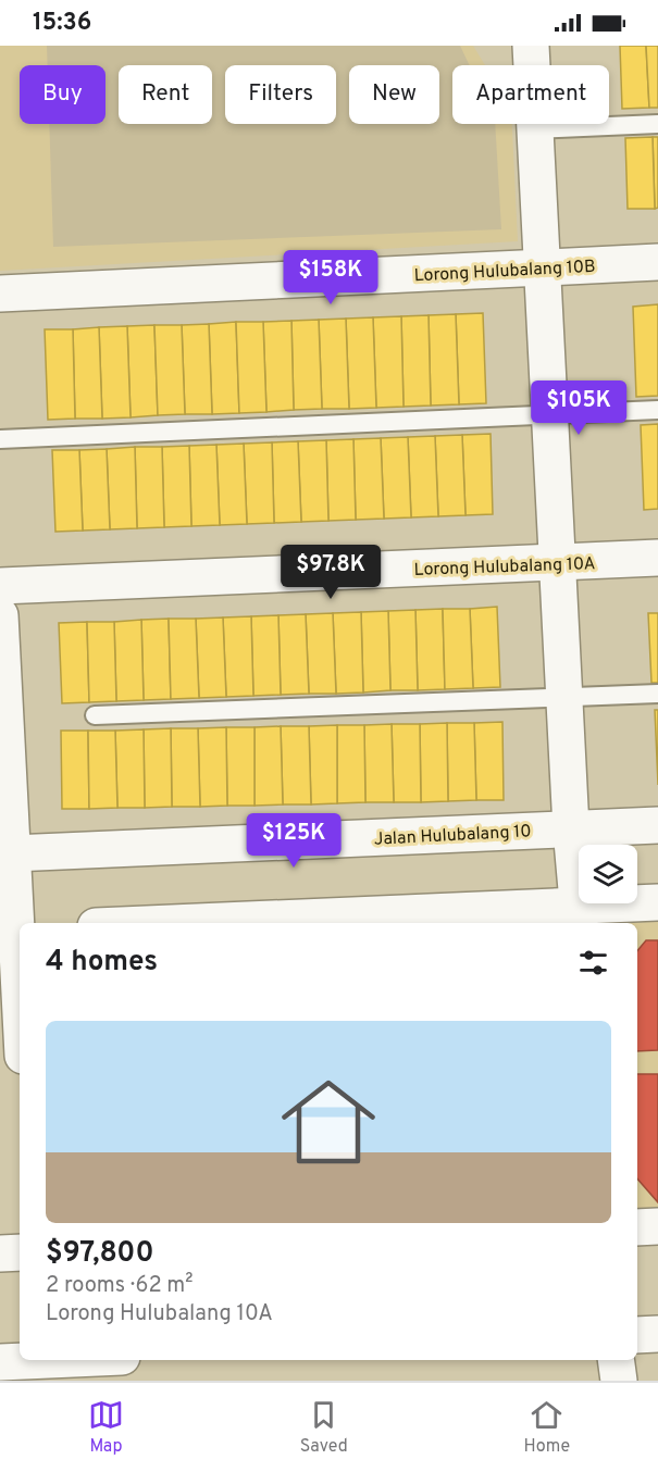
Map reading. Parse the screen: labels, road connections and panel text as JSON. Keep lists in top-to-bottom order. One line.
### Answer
{"streets":{"street":["Lorong Hulubalang 10B","Lorong Hulubalang 10A","Jalan Hulubalang 10"]},"page":{"status":"15:36","chip":["Buy","Rent","Filters","New","Apartment"],"price":["$158K","$105K","$97.8K","$125K"],"heading":"4 homes","list":[{"name":"$97,800","note":"2 rooms · 62 m² · Lorong Hulubalang 10A"}],"tabs":["Map","Saved","Home"]}}
